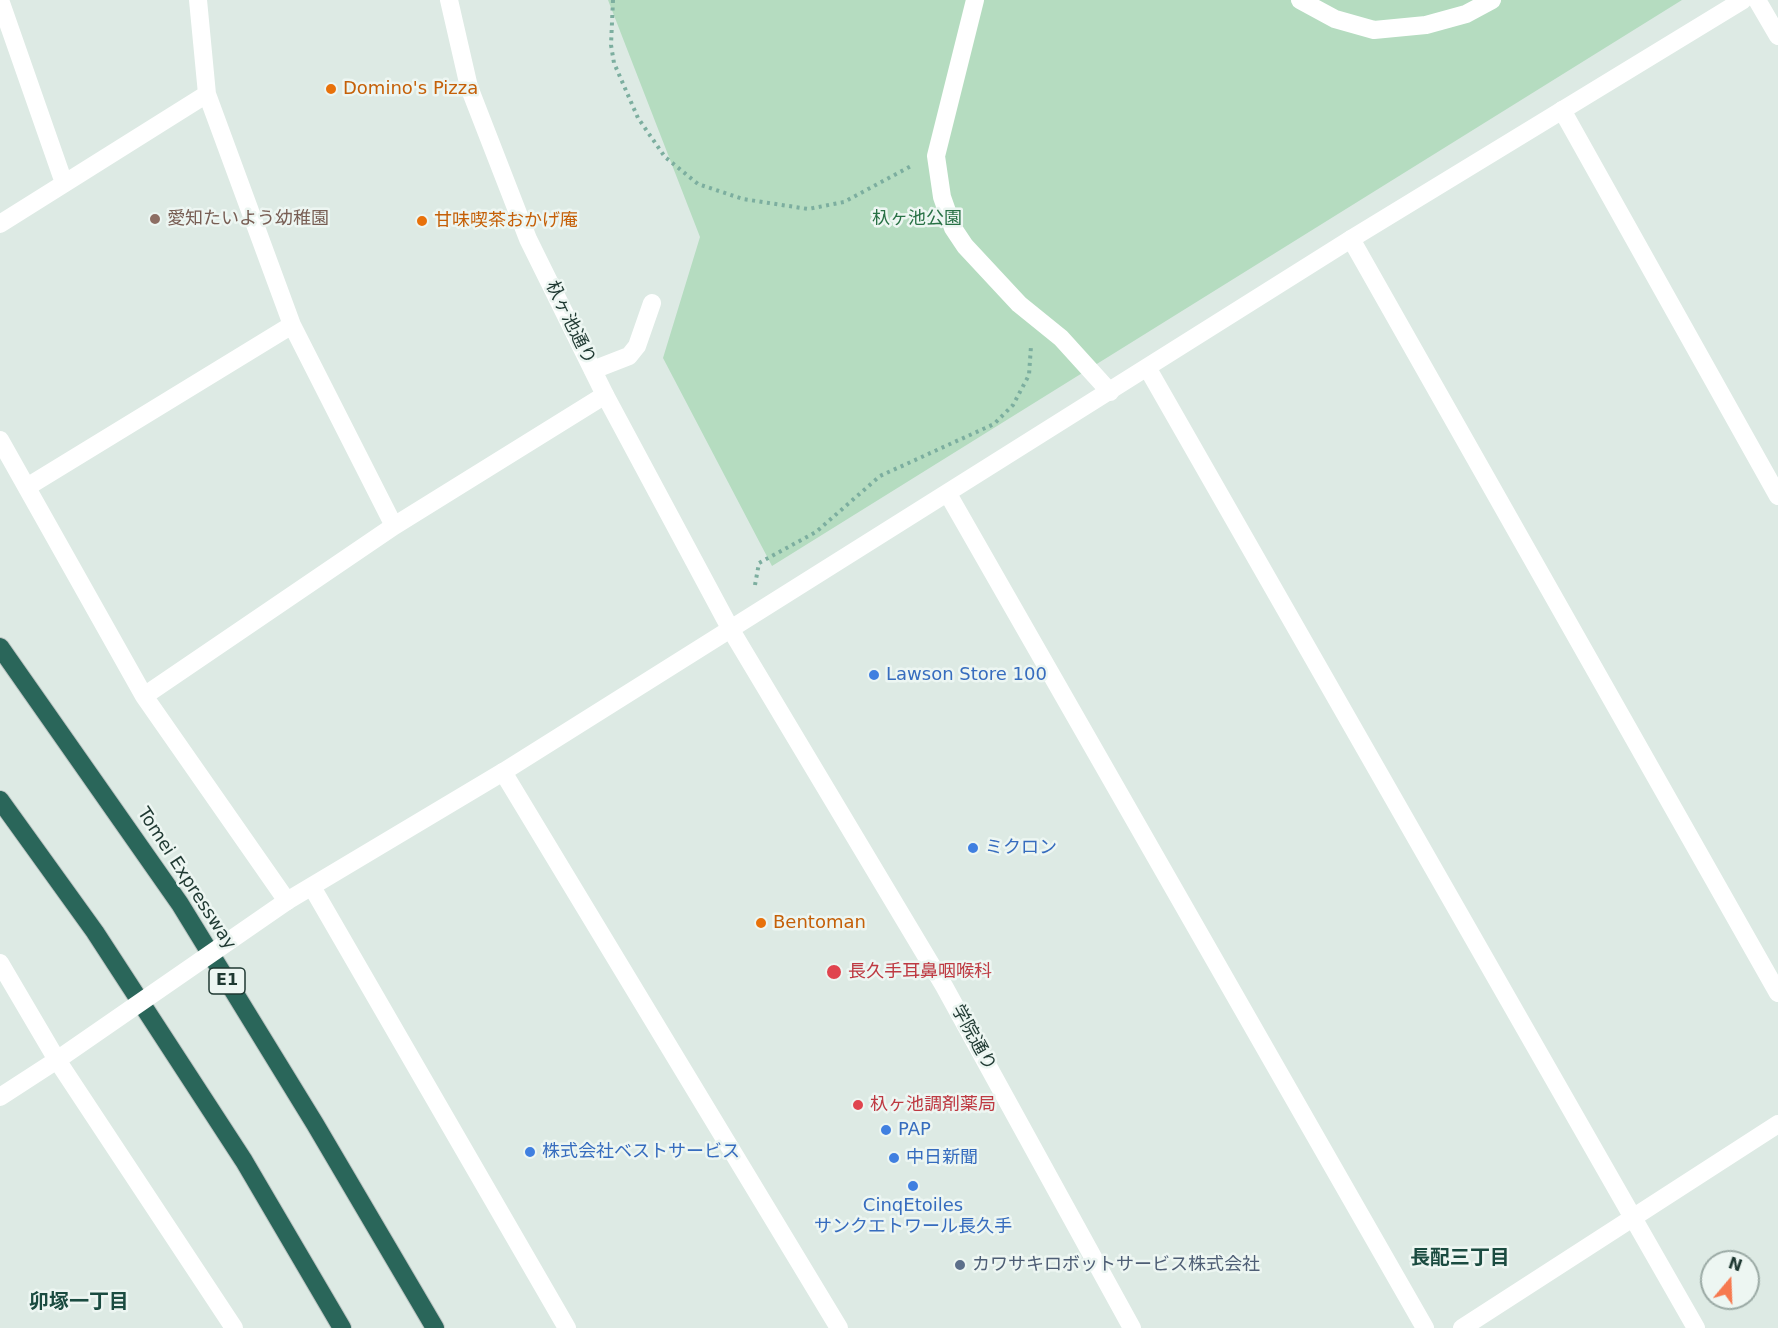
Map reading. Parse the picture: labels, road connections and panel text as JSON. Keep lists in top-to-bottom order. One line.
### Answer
{"streets":{"highway":["Tomei Expressway","E1"],"street":["杁ヶ池通り","学院通り"]},"crossings":[["杁ヶ池通り","学院通り"]],"districts":["長配三丁目","卯塚一丁目"],"parks":["杁ヶ池公園"],"places":["Domino's Pizza","愛知たいよう幼稚園","甘味喫茶おかげ庵","Lawson Store 100","ミクロン","Bentoman","長久手耳鼻咽喉科","杁ヶ池調剤薬局","PAP","株式会社ベストサービス","中日新聞","CinqEtoiles サンクエトワール長久手","カワサキロボットサービス株式会社"],"north":"top"}
